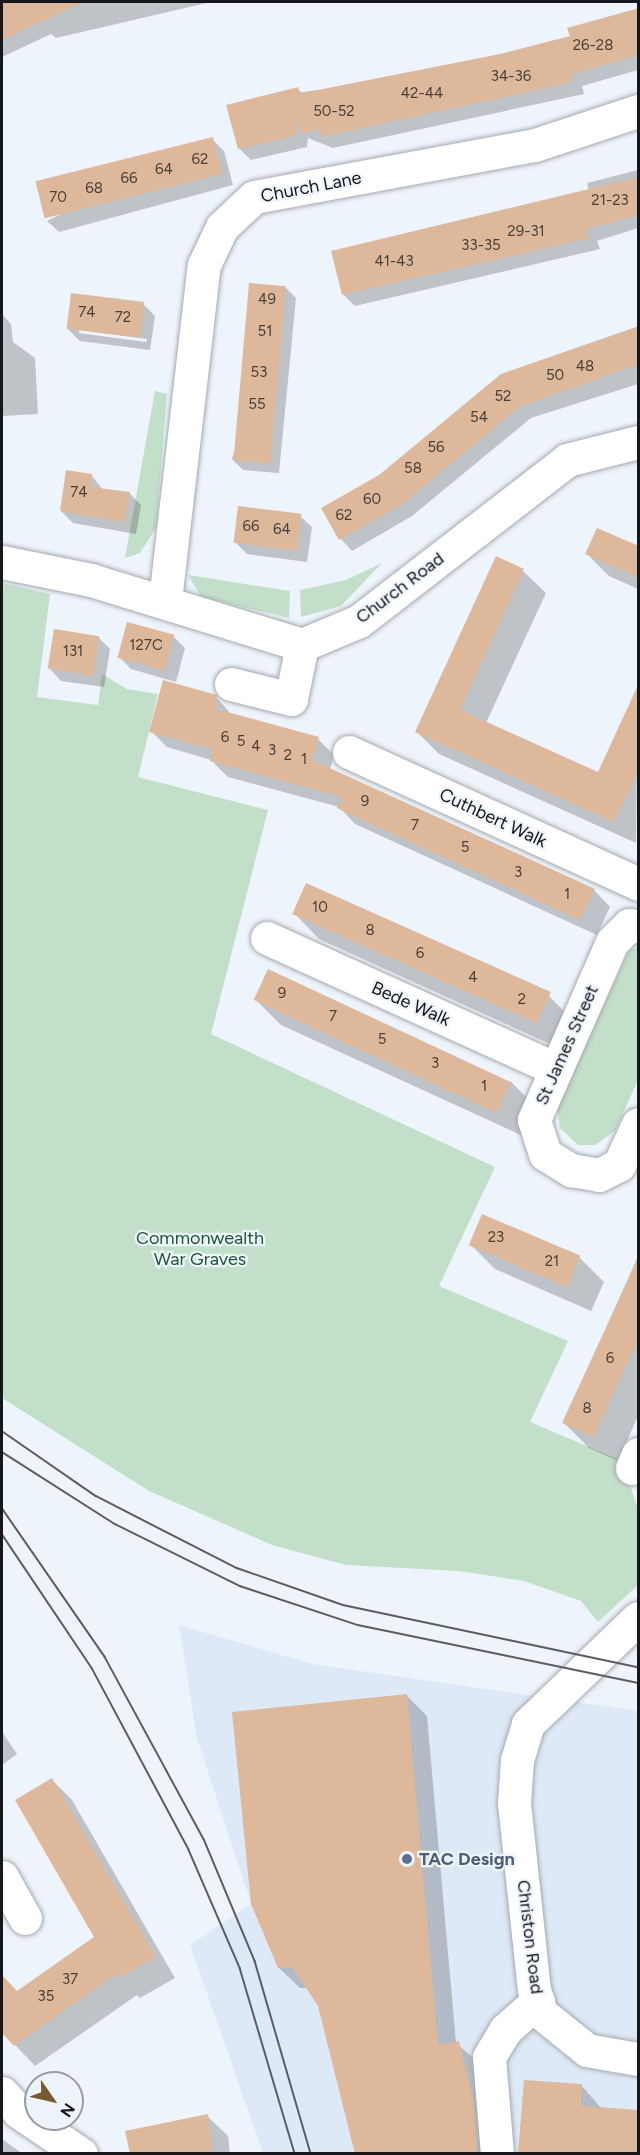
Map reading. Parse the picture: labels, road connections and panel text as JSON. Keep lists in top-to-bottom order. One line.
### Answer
{"streets":{"street":["Church Lane","Church Road","Cuthbert Walk","Bede Walk","St James Street","Christon Road"]},"crossings":[["Cuthbert Walk","St James Street"],["Bede Walk","St James Street"]],"parks":["Commonwealth War Graves"],"places":["TAC Design"],"house_numbers":["26-28","34-36","42-44","50-52","62","64","66","68","70","21-23","29-31","33-35","41-43","49","74","72","51","48","53","50","52","55","54","56","58","74","60","62","66","64","127C","131","6","5","4","3","2","1","9","7","5","3","1","10","8","6","4","9","2","7","5","3","1","23","21","6","8","37","35"],"north":"bottom right"}
